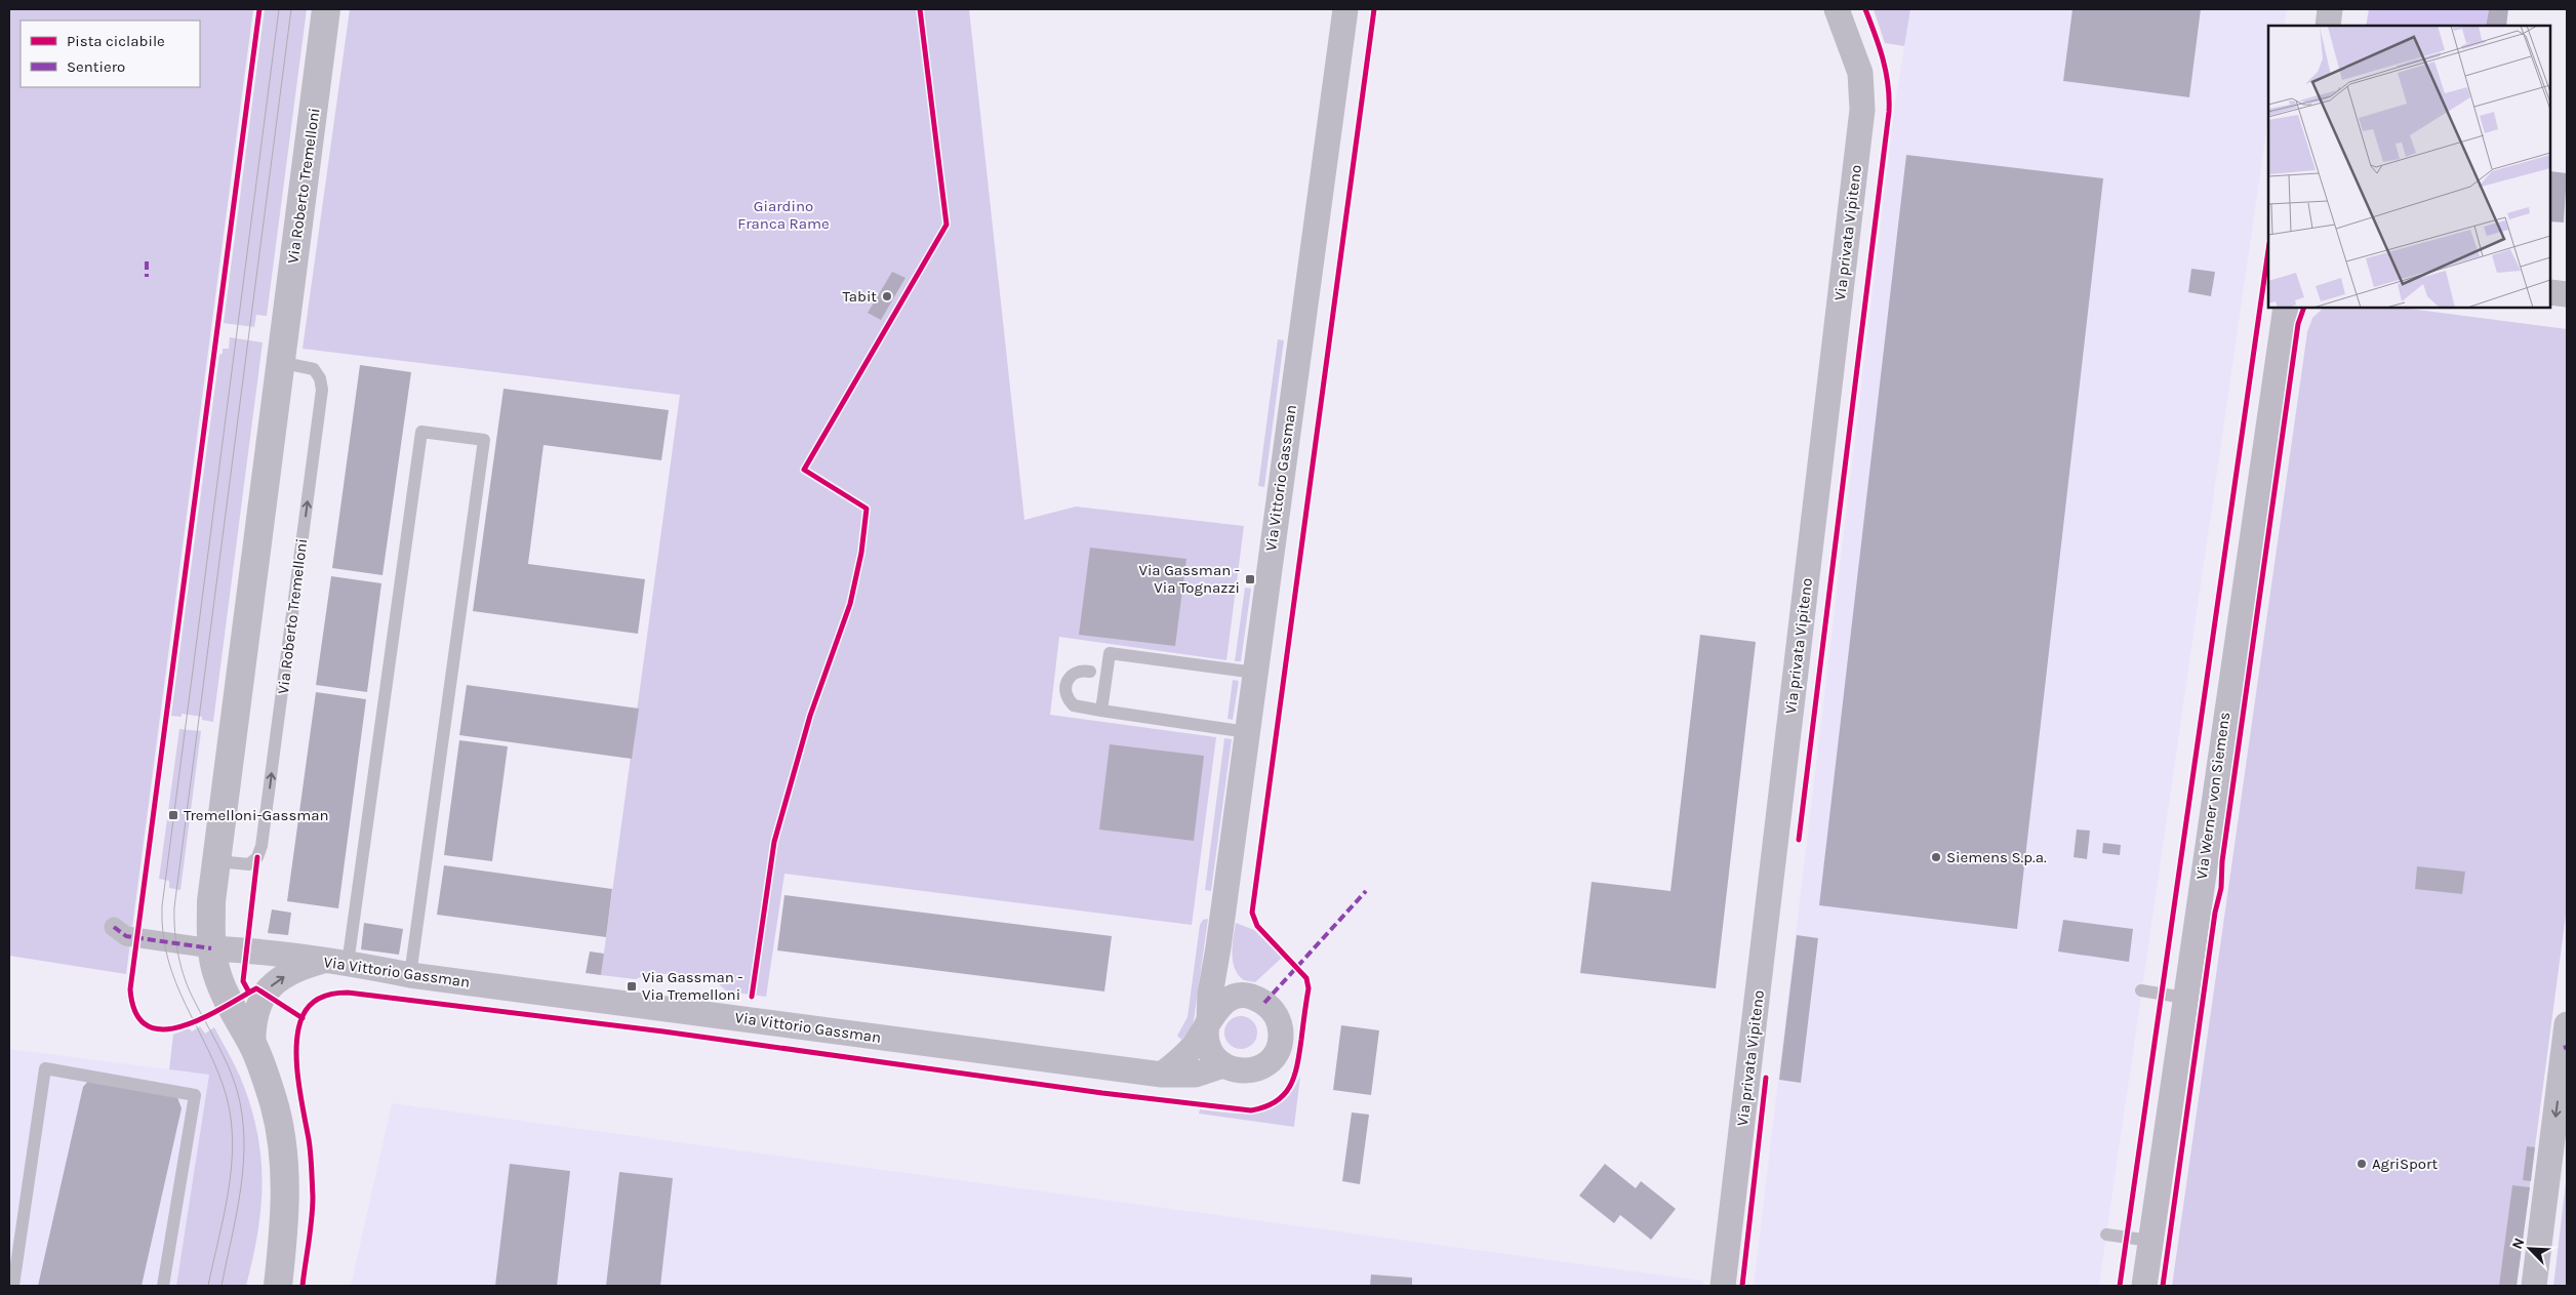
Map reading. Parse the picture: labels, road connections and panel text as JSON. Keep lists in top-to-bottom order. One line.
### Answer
{"streets":{"street":["Via Roberto Tremelloni","Via privata Vipiteno","Via Vittorio Gassman","Via Werner von Siemens"]},"crossings":[["Via Roberto Tremelloni","Via Vittorio Gassman"]],"parks":["Giardino Franca Rame"],"places":{"other":["Tabit","Siemens S.p.a.","AgriSport"],"transit":["Via Gassman - Via Tognazzi","Tremelloni-Gassman","Via Gassman - Via Tremelloni"]},"legend":["Pista ciclabile","Sentiero"],"north":"top left"}
